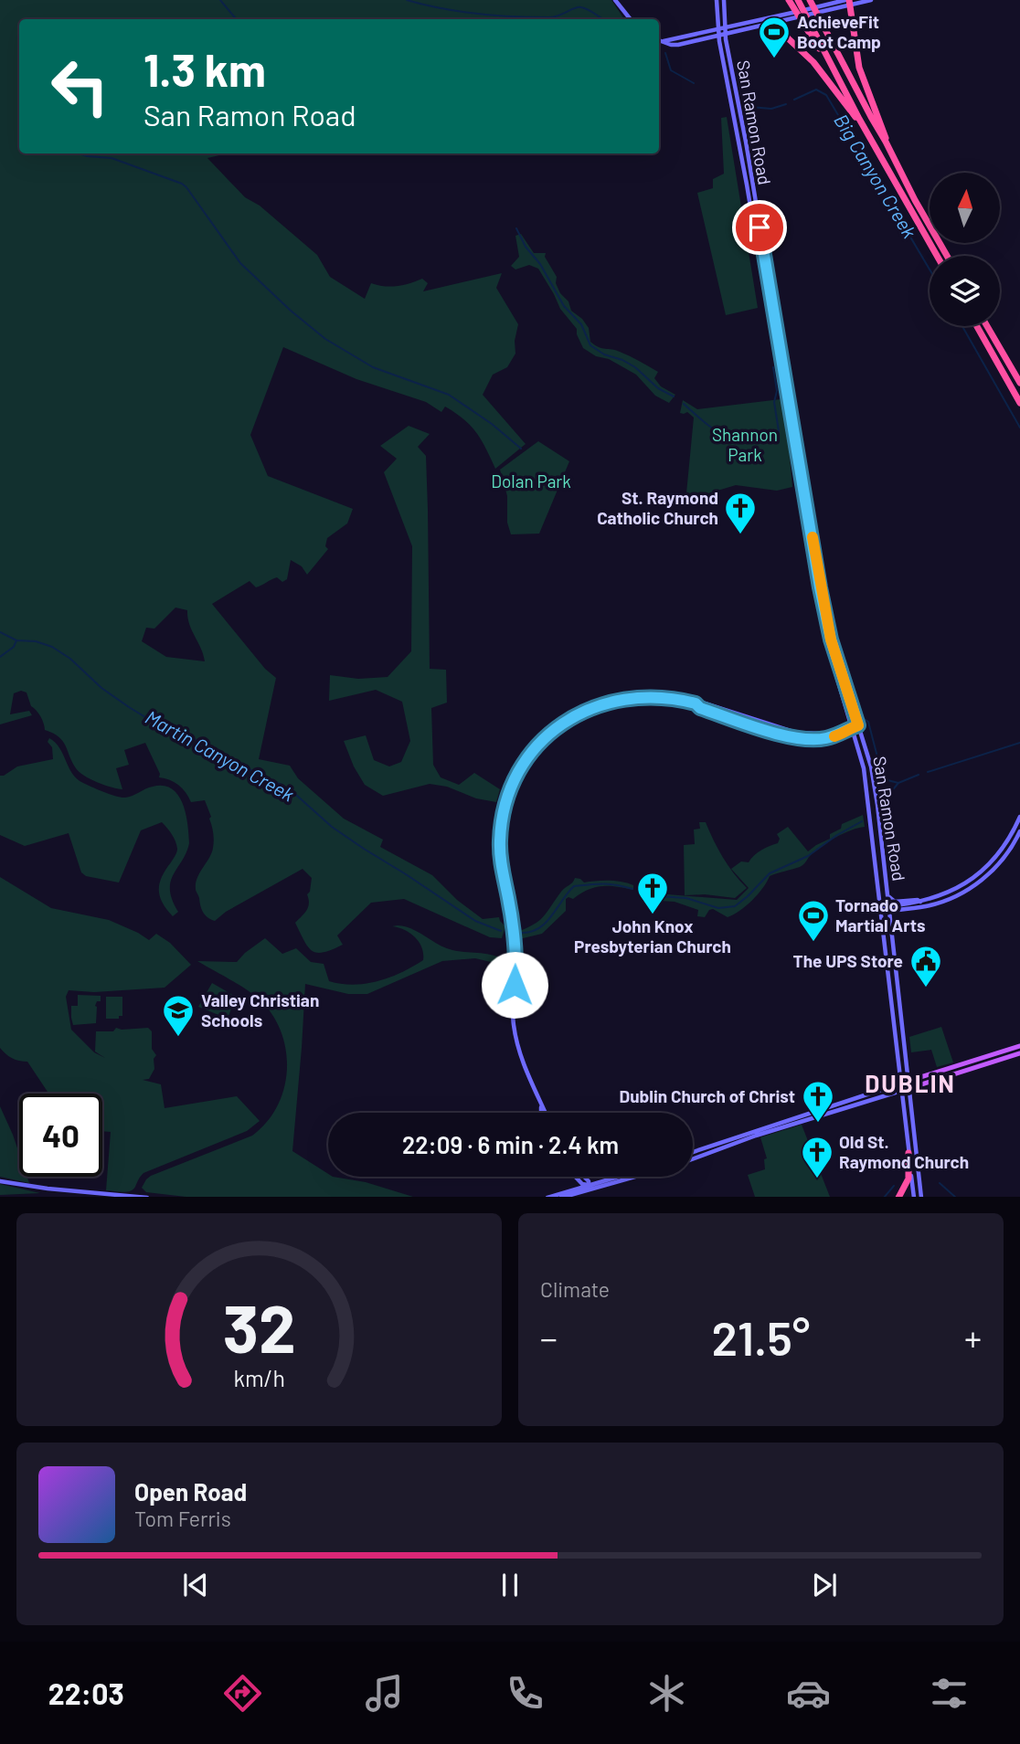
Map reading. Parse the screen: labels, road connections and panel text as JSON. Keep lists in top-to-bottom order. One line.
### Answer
{"streets":{"main road":["San Ramon Road"]},"districts":["DUBLIN"],"water":["Big Canyon Creek","Martin Canyon Creek"],"parks":["Shannon Park","Dolan Park"],"places":{"sports":["AchieveFit Boot Camp","Tornado Martial Arts"],"church":["St. Raymond Catholic Church","John Knox Presbyterian Church","Dublin Church of Christ","Old St. Raymond Church"],"public building":["The UPS Store"],"school or university":["Valley Christian Schools"]},"north":"top","page":{"turn":["1.3 km","San Ramon Road"],"limit":"40","trip":"22:09 · 6 min · 2.4 km","tile":"Climate","heat":["−","21.5°","+"],"song":["Open Road","Tom Ferris"],"tabs":"22:03","gauge":["32","km/h"]}}
